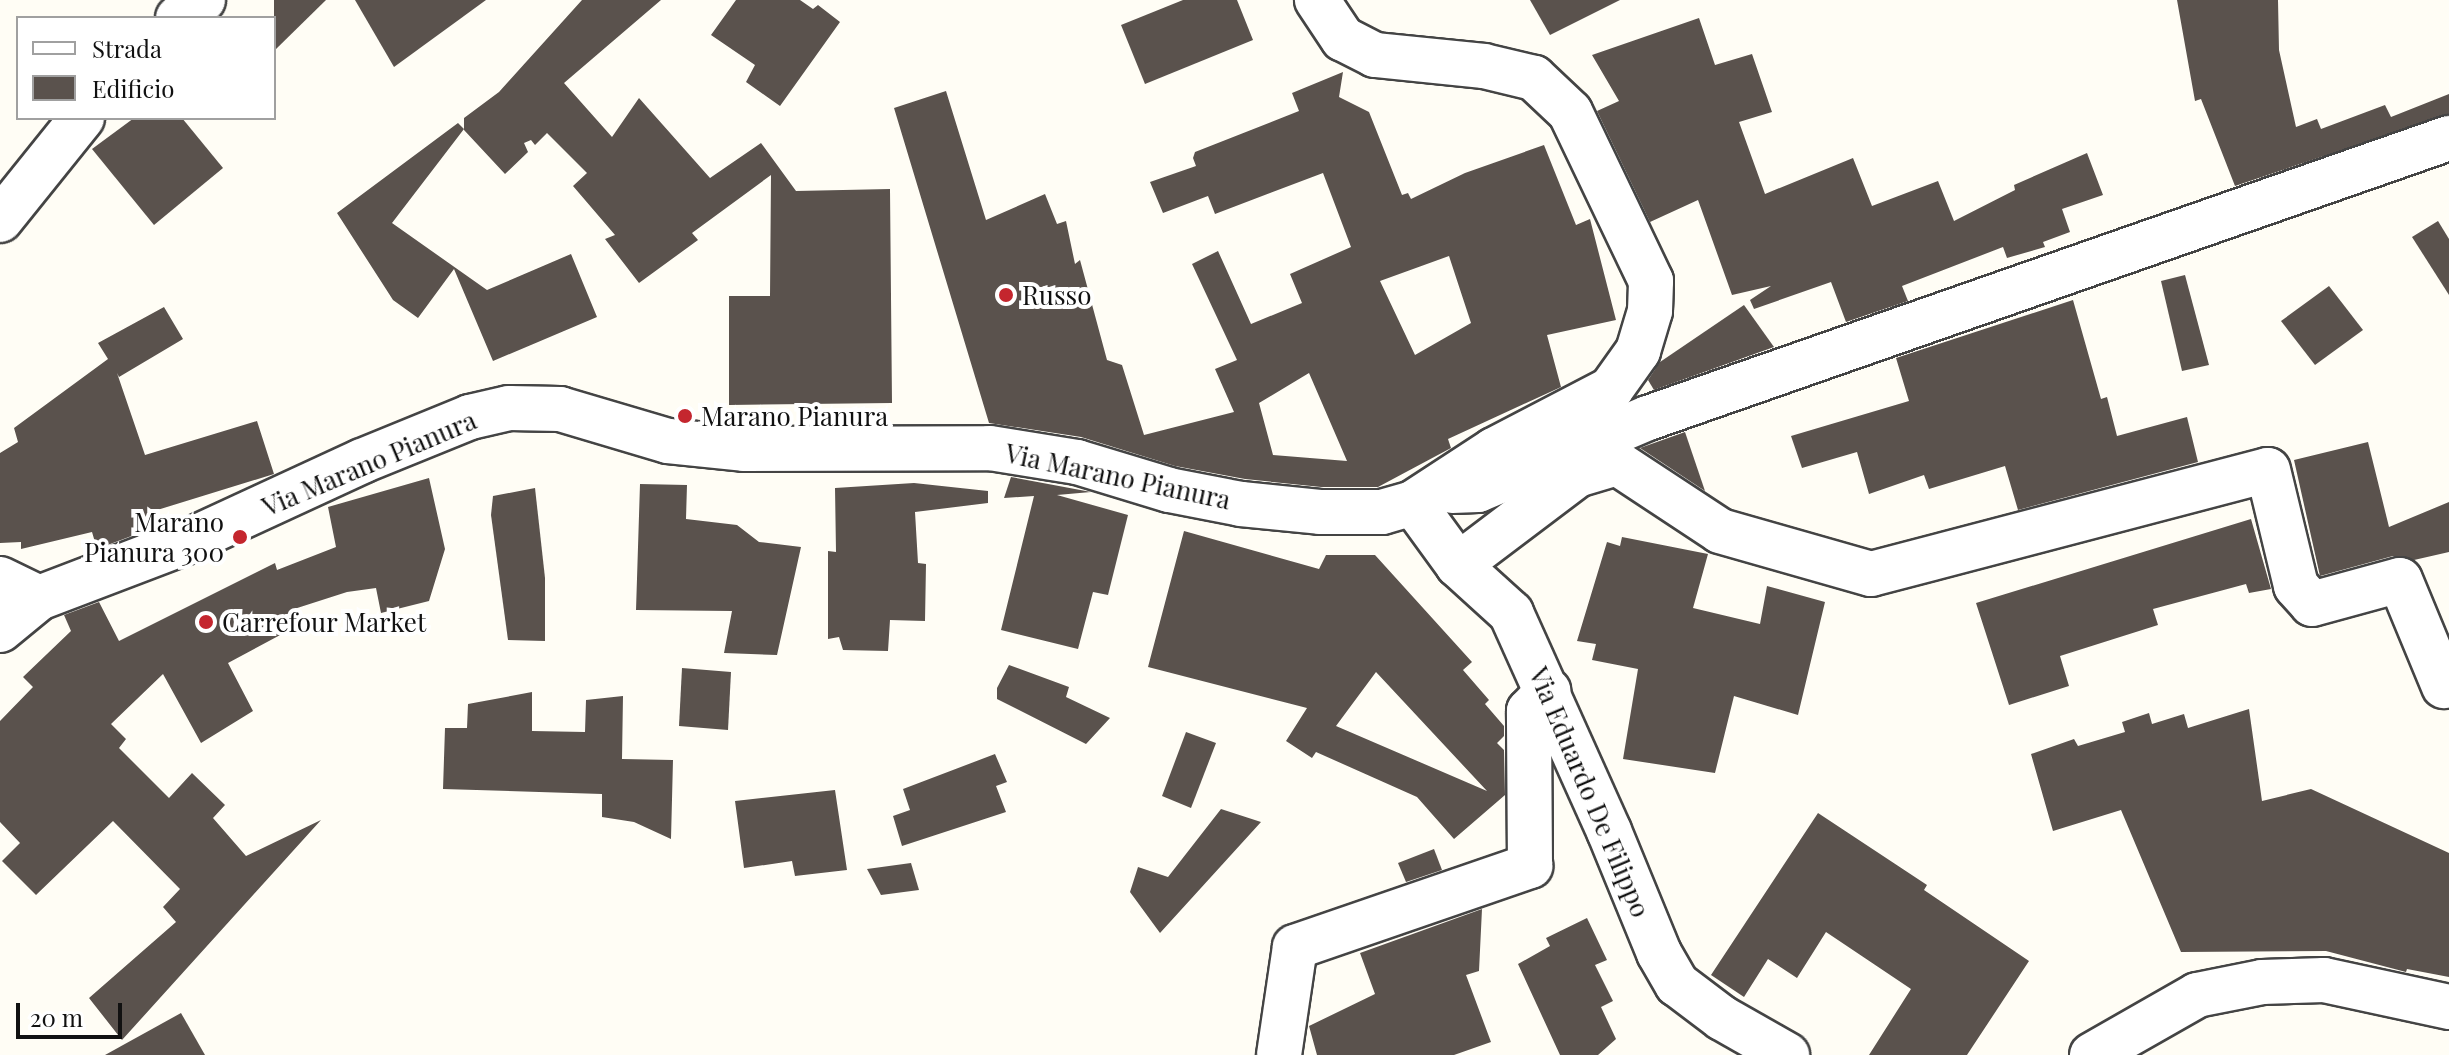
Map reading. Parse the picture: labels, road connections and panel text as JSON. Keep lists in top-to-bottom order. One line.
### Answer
{"streets":{"street":["Via Marano Pianura","Via Eduardo De Filippo"]},"crossings":[["Via Marano Pianura","Via Eduardo De Filippo"]],"places":["Russo","Marano Pianura","Marano Pianura 300","Carrefour Market"],"legend":["Strada","Edificio"],"scale_bar":"20 m"}
